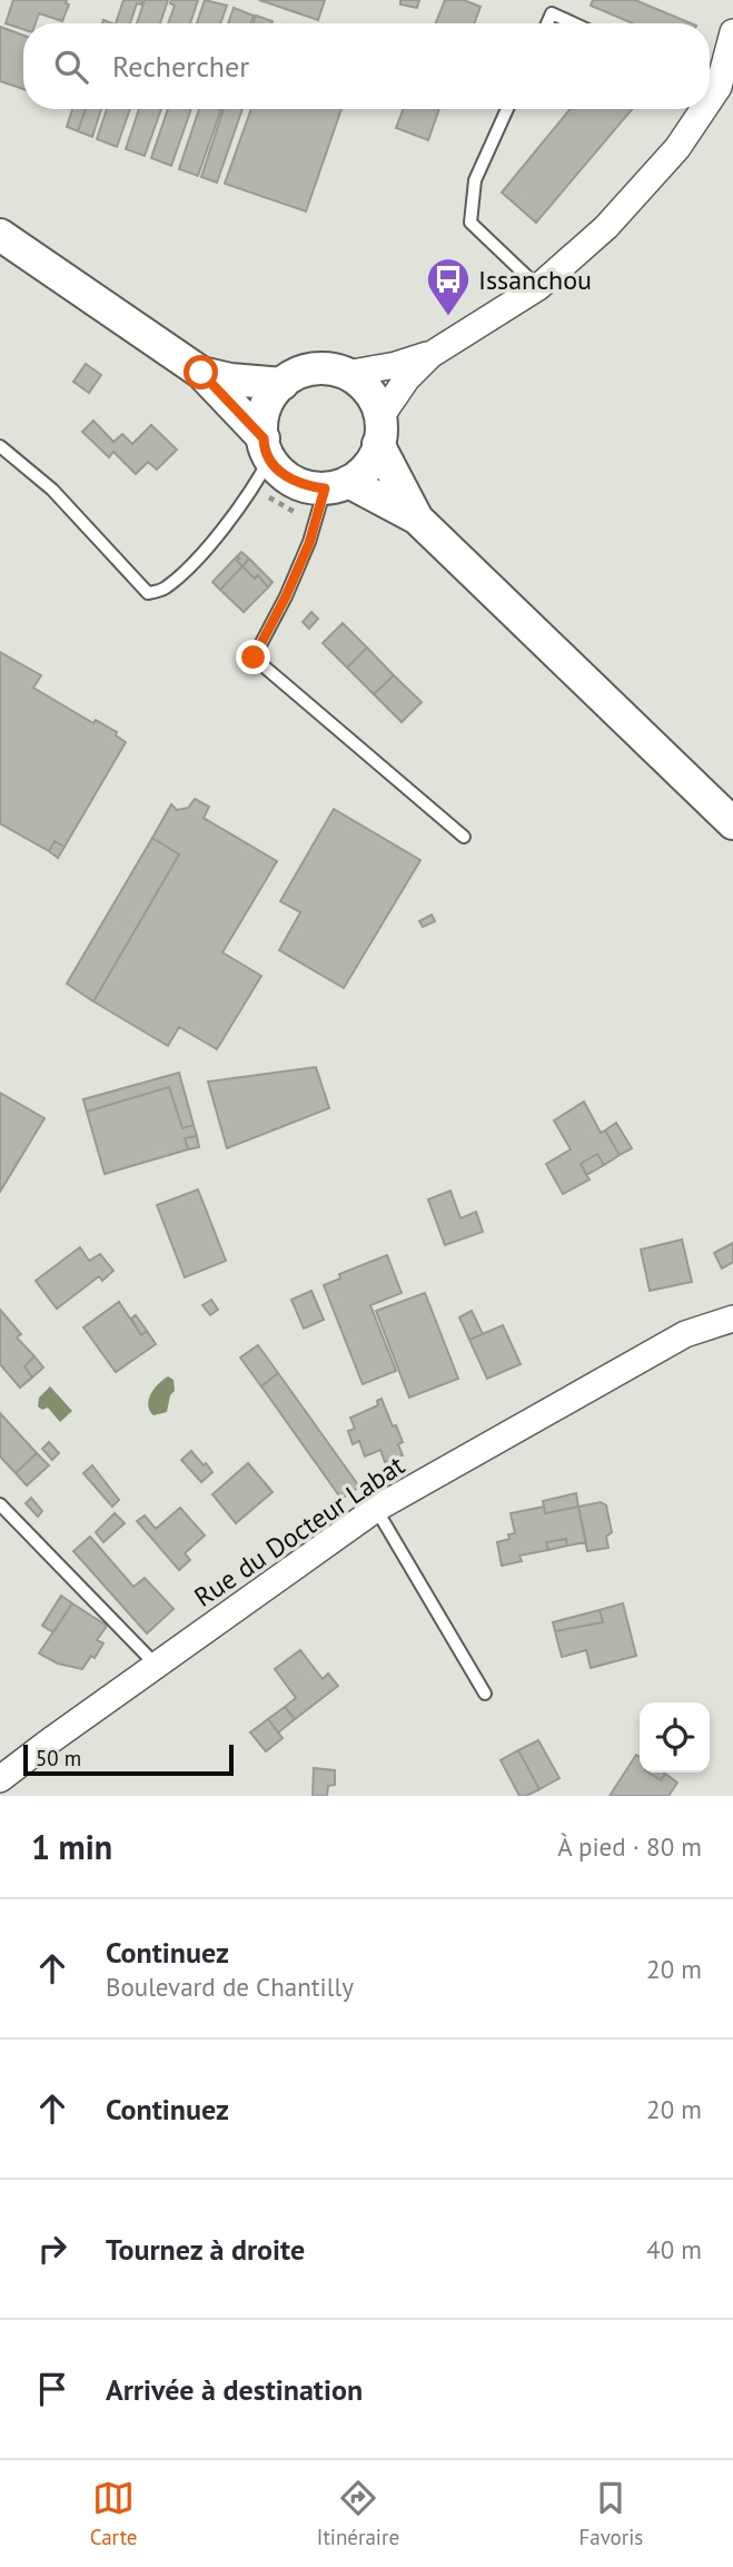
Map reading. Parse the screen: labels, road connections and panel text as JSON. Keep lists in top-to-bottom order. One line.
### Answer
{"streets":{"street":["Rue du Docteur Labat"]},"places":{"bus stop":["Issanchou"]},"scale_bar":"50 m","page":{"search":"Rechercher","scale":"50 m","heading":["1 min","À pied · 80 m"],"list":[["Continuez","Boulevard de Chantilly","20 m"],["Continuez","20 m"],["Tournez à droite","40 m"],"Arrivée à destination"],"nav":["Carte","Itinéraire","Favoris"]}}
